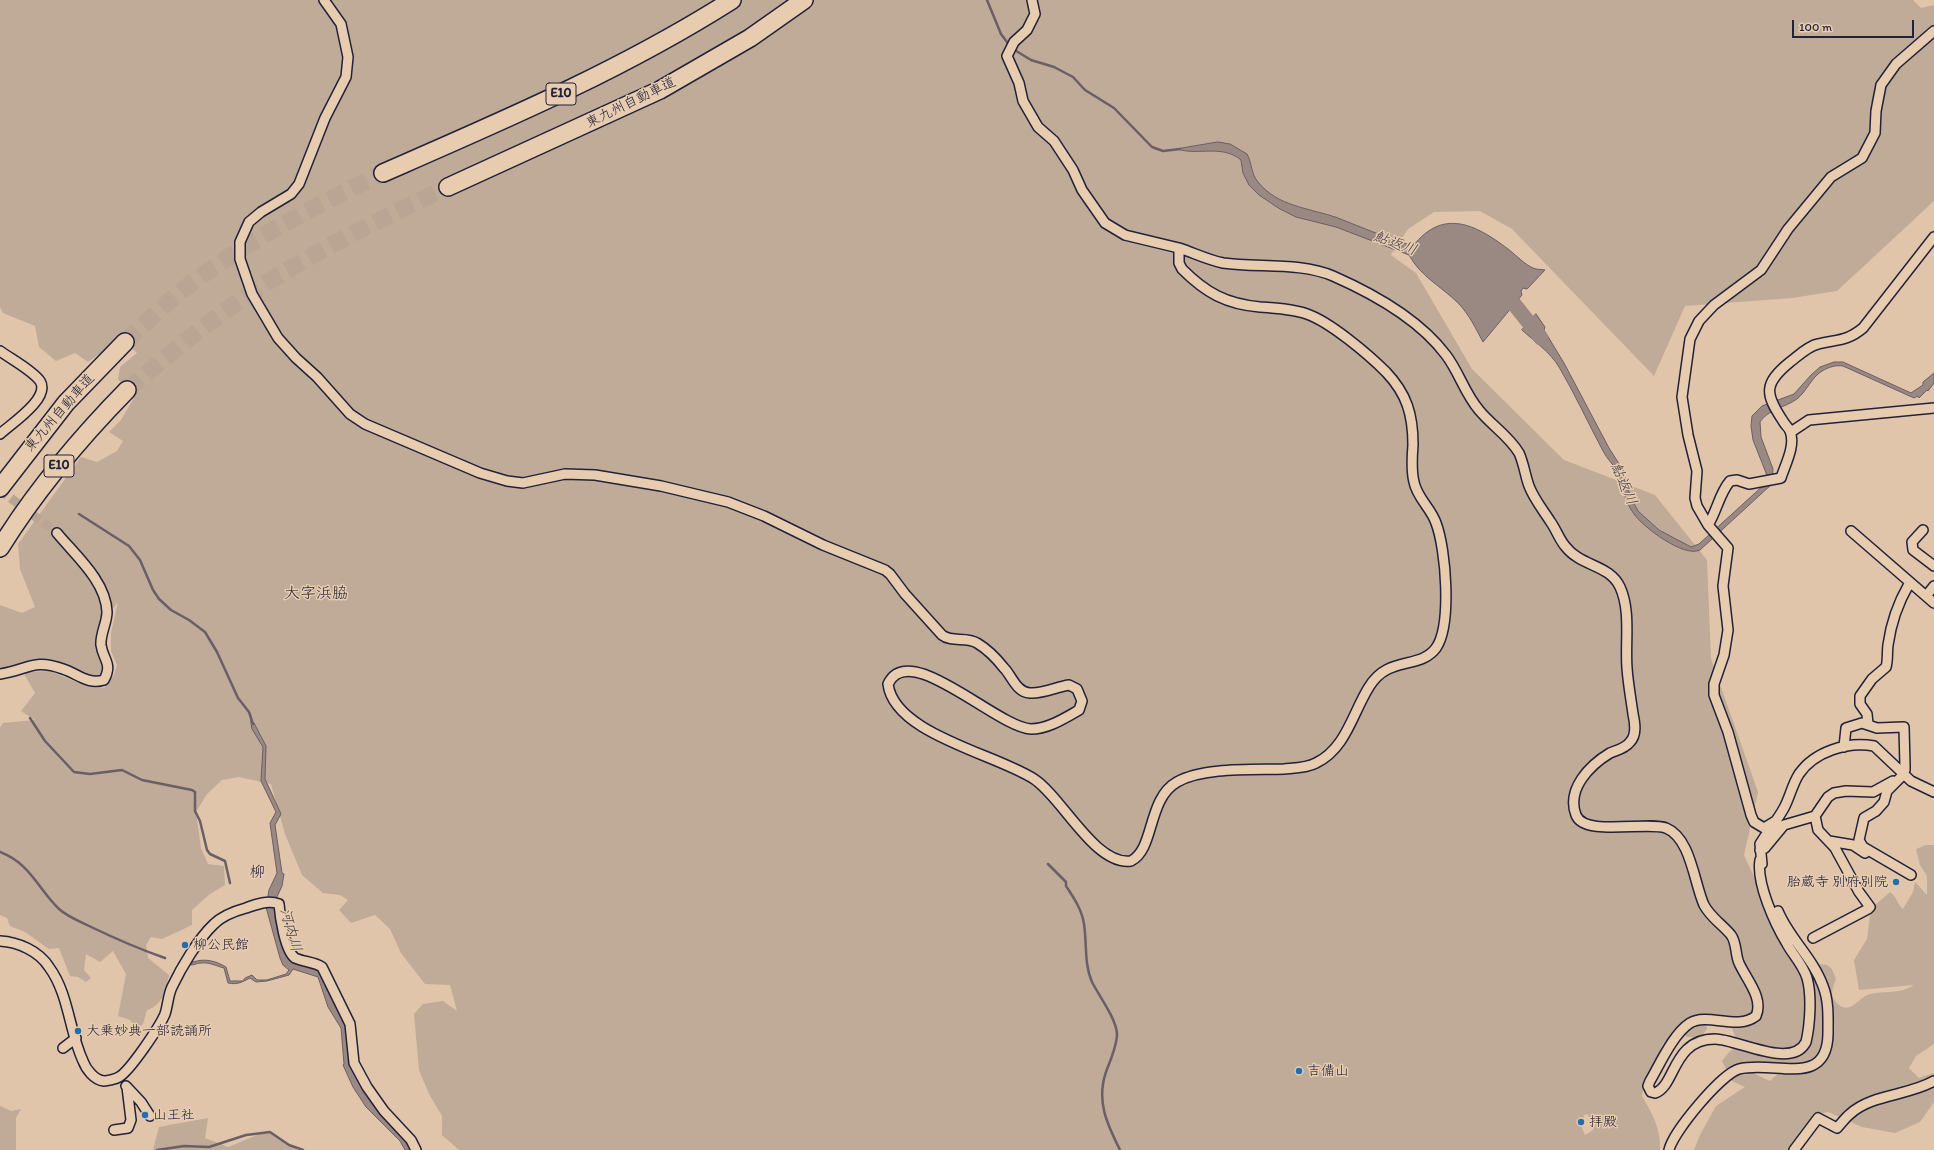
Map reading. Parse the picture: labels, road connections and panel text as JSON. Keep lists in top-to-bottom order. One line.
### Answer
{"streets":{"highway":["E10","東九州自動車道"]},"districts":["大字浜脇","柳"],"water":["鮎返川","河内川"],"places":["胎蔵寺 別府別院","柳公民館","大乗妙典一部読誦所","吉備山","山王社","拝殿"],"scale_bar":"100 m"}
